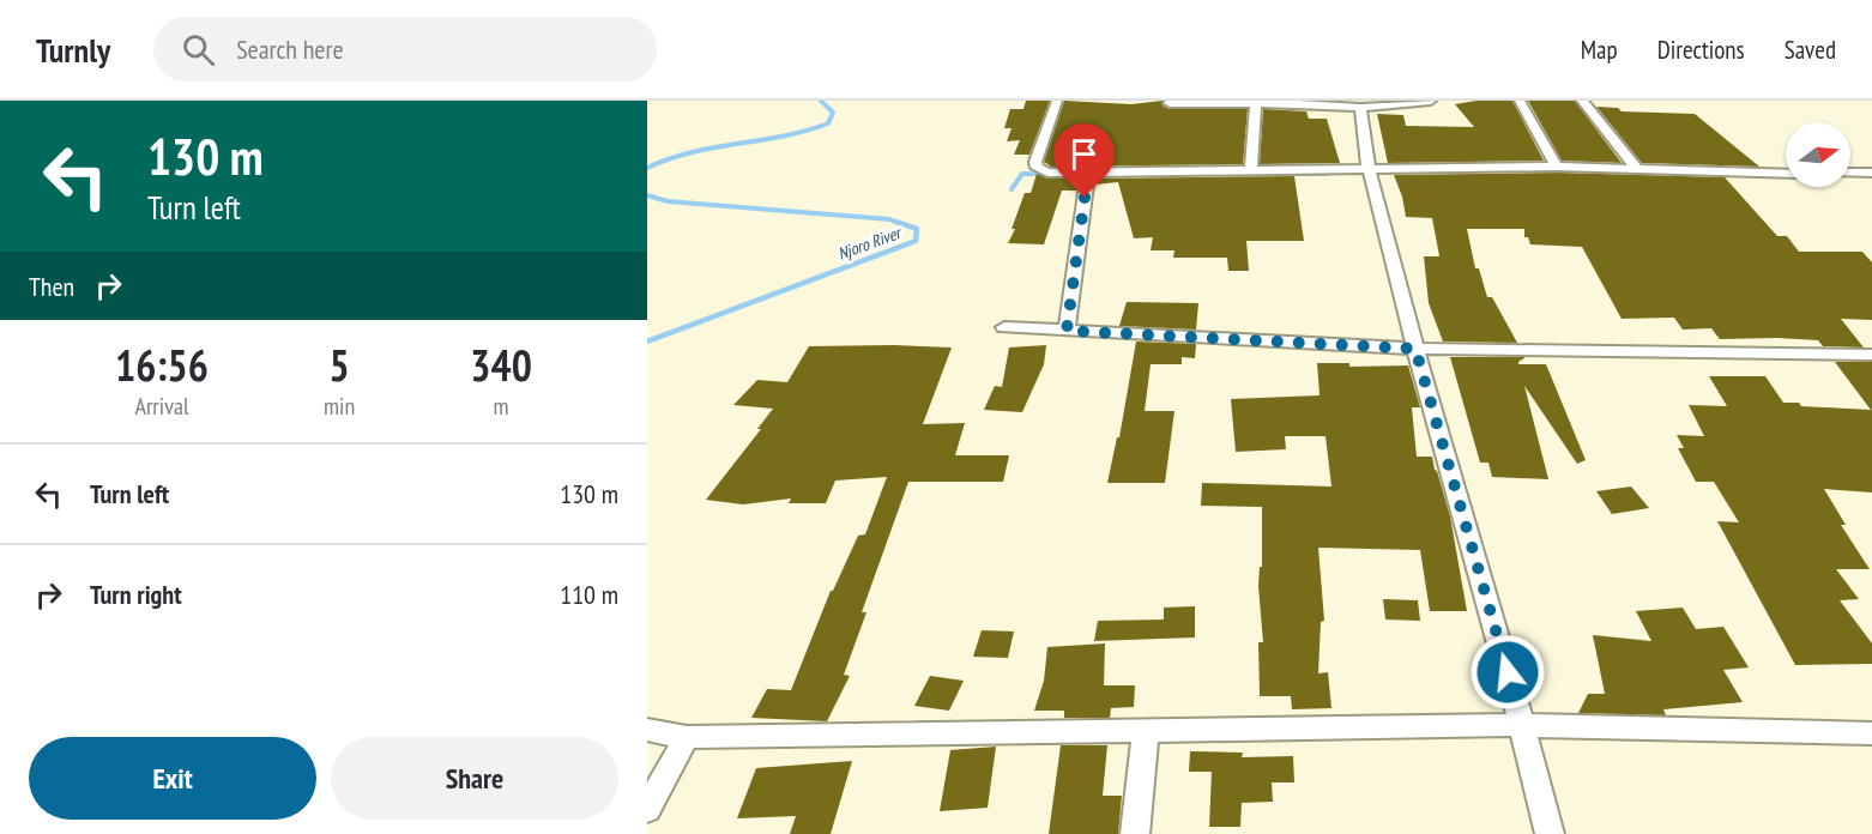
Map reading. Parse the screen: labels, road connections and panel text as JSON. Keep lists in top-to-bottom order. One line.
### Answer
{"water":["Njoro River"],"north":"right","page":{"header":"Turnly","search":"Search here","nav":["Map","Directions","Saved"],"turn":["130 m","Turn left"],"then":"Then","eta":["16:56","Arrival","5","min","340","m"],"list":[{"name":"Turn left","value":"130 m"},{"name":"Turn right","value":"110 m"}],"buttons":["Exit","Share"]}}
